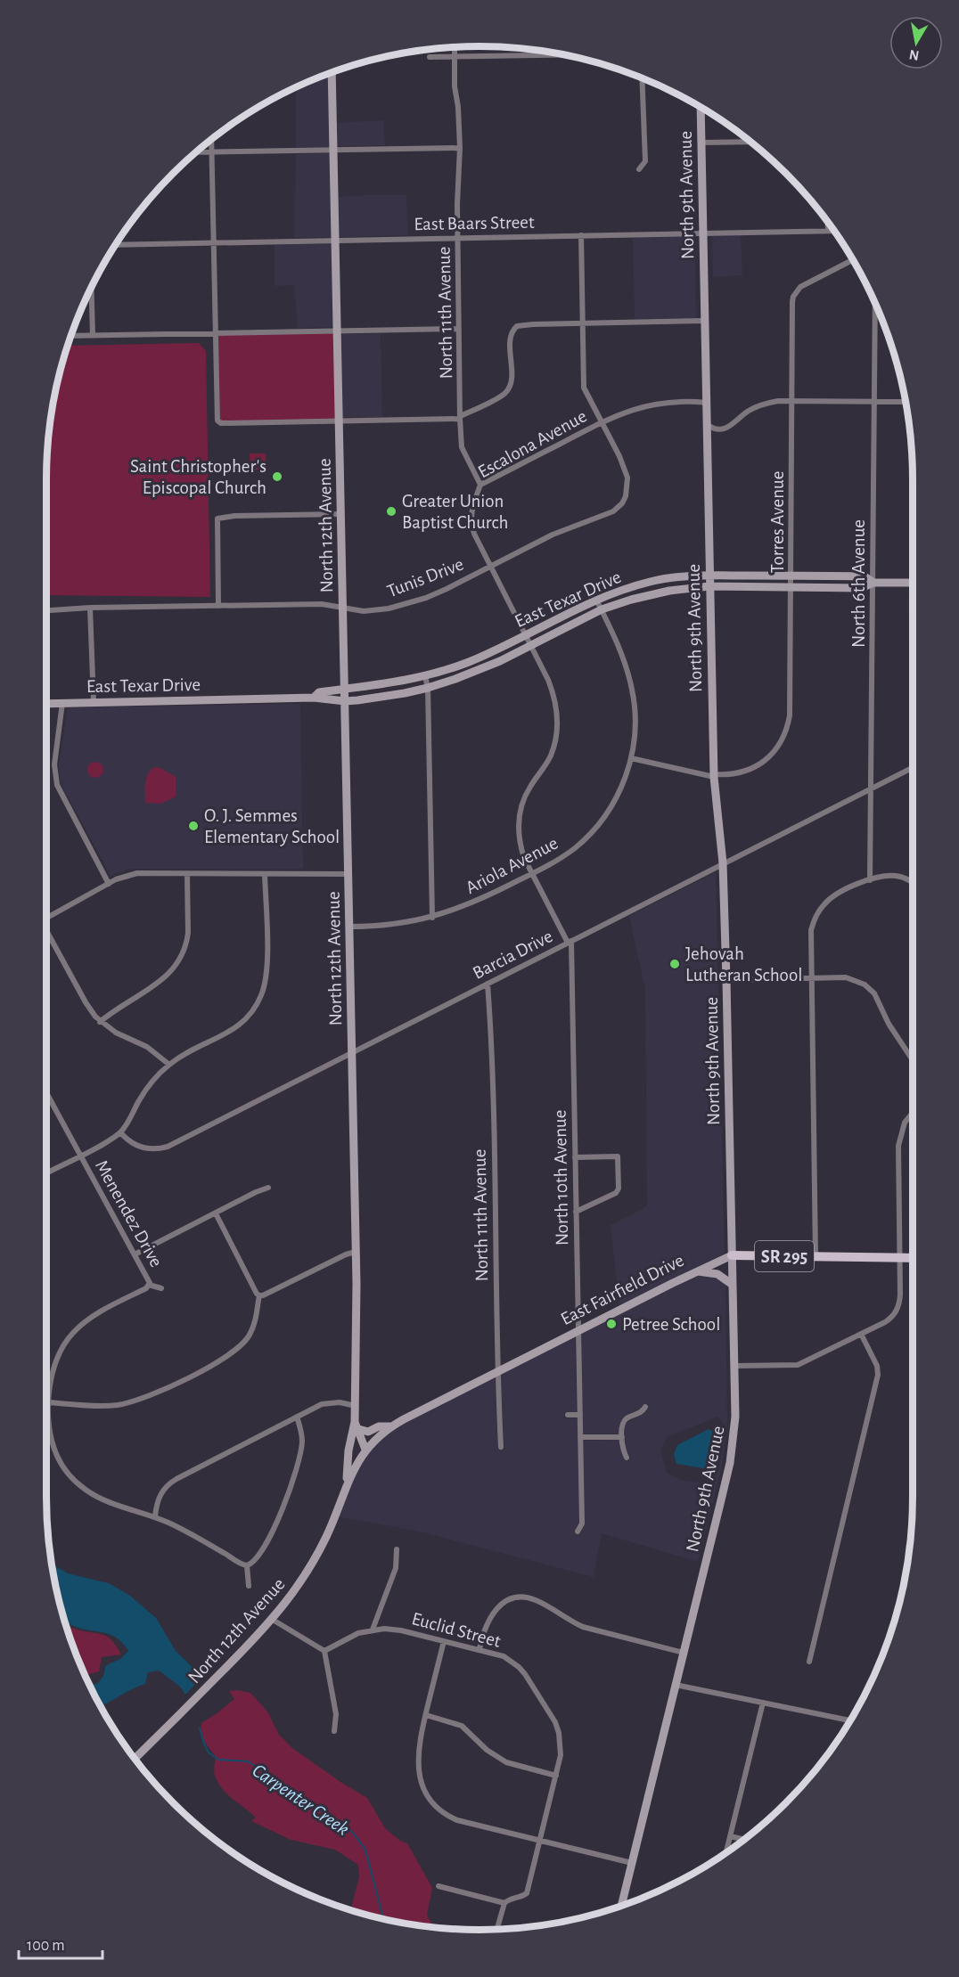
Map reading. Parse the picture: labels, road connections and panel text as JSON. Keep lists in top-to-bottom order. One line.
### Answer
{"streets":{"main road":["North 9th Avenue","North 12th Avenue","East Texar Drive","SR 295","East Fairfield Drive"],"street":["East Baars Street","North 11th Avenue","Escalona Avenue","Torres Avenue","Tunis Drive","North 6th Avenue","Ariola Avenue","Barcia Drive","North 10th Avenue","Menendez Drive","Euclid Street"]},"crossings":[["North 9th Avenue","East Baars Street"],["North 9th Avenue","Escalona Avenue"],["North 9th Avenue","Torres Avenue"],["North 9th Avenue","East Texar Drive"],["North 9th Avenue","Barcia Drive"],["North 9th Avenue","East Fairfield Drive"],["East Baars Street","North 11th Avenue"],["East Baars Street","North 12th Avenue"],["North 11th Avenue","Escalona Avenue"],["North 11th Avenue","Barcia Drive"],["North 11th Avenue","East Fairfield Drive"],["Escalona Avenue","Tunis Drive"],["Escalona Avenue","East Texar Drive"],["Escalona Avenue","Ariola Avenue"],["Escalona Avenue","Barcia Drive"],["Escalona Avenue","North 10th Avenue"],["Torres Avenue","East Texar Drive"],["Torres Avenue","Ariola Avenue"],["North 12th Avenue","Tunis Drive"],["North 12th Avenue","East Texar Drive"],["North 12th Avenue","Ariola Avenue"],["North 12th Avenue","Barcia Drive"],["North 12th Avenue","East Fairfield Drive"],["North 6th Avenue","East Texar Drive"],["North 6th Avenue","Barcia Drive"],["East Texar Drive","Ariola Avenue"],["Barcia Drive","North 10th Avenue"],["North 10th Avenue","East Fairfield Drive"]],"water":["Carpenter Creek"],"places":["Saint Christopher's Episcopal Church","Greater Union Baptist Church","O. J. Semmes Elementary School","Jehovah Lutheran School","Petree School"],"scale_bar":"100 m","north":"bottom"}
